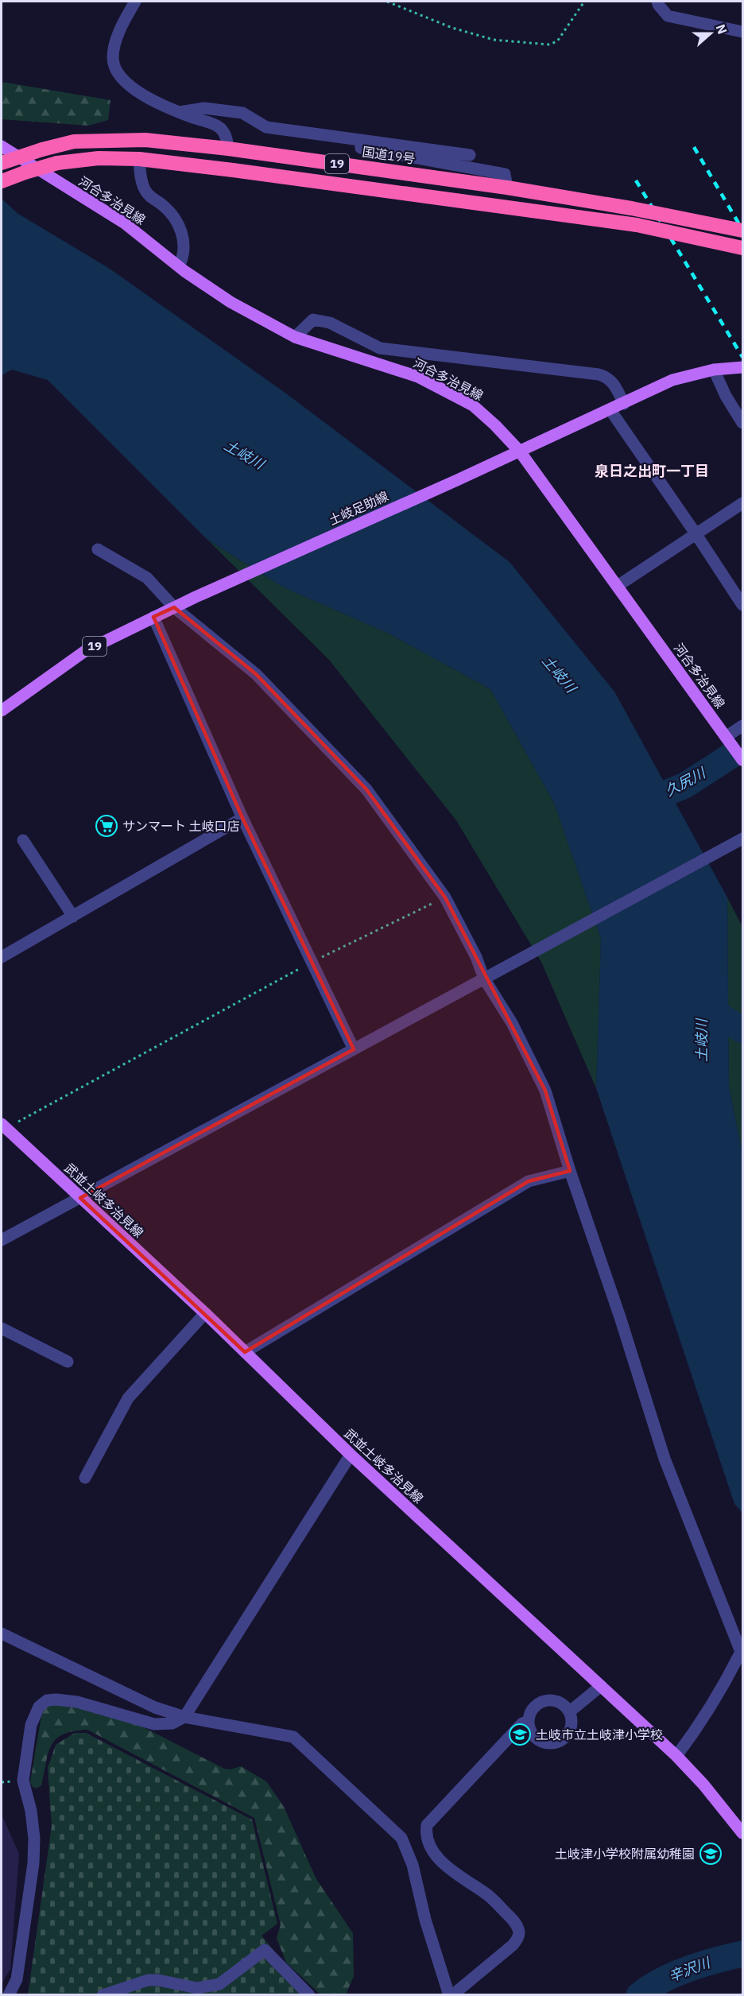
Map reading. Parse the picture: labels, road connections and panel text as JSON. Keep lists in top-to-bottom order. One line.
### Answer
{"streets":{"highway":["国道19号","19"],"main road":["河合多治見線","土岐足助線","武並土岐多治見線"]},"crossings":[["河合多治見線","土岐足助線"]],"districts":["泉日之出町一丁目"],"water":["土岐川","久尻川","辛沢川"],"places":{"supermarket":["サンマート 土岐口店"],"school or university":["土岐市立土岐津小学校","土岐津小学校附属幼稚園"]},"north":"right"}
